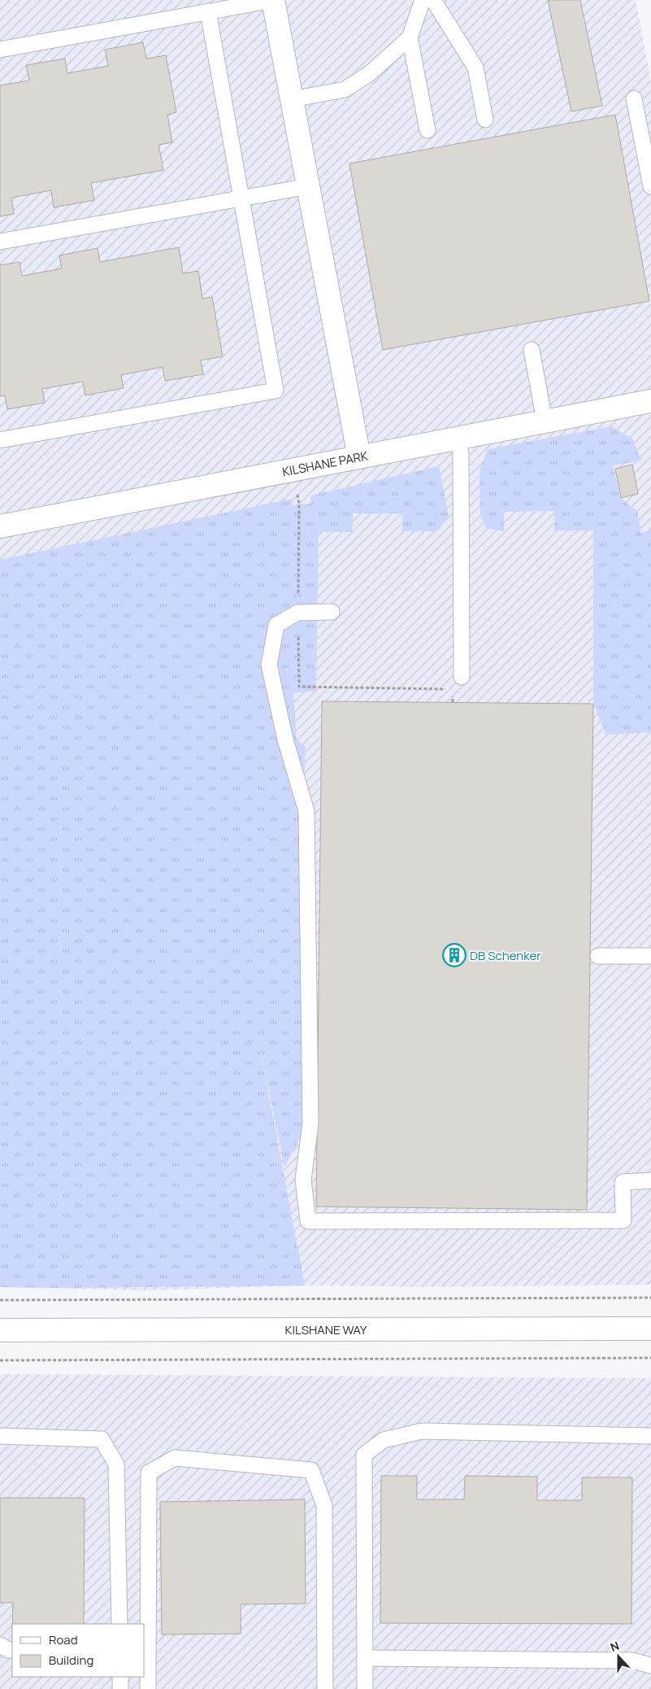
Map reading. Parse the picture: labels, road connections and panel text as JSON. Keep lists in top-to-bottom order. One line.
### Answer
{"streets":{"street":["KILSHANE PARK","KILSHANE WAY"]},"places":{"building":["DB Schenker"]},"legend":["Road","Building"],"north":"top"}
